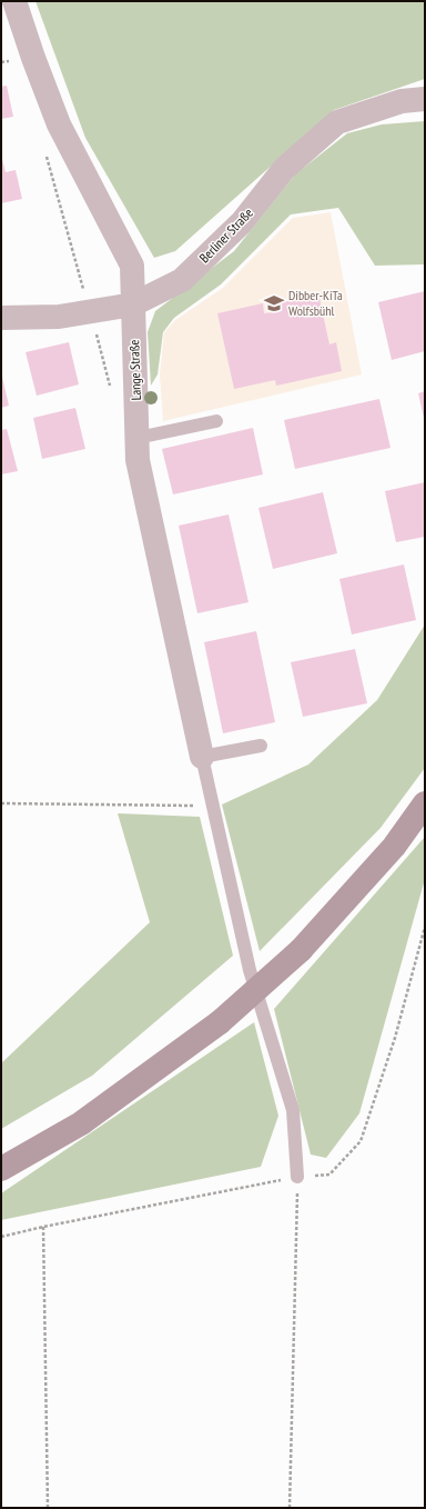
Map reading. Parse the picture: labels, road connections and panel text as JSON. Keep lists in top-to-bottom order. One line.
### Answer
{"streets":{"street":["Berliner Straße","Lange Straße"]},"crossings":[["Berliner Straße","Lange Straße"]],"places":{"school or university":["Dibber-KiTa Wolfsbühl"]}}
